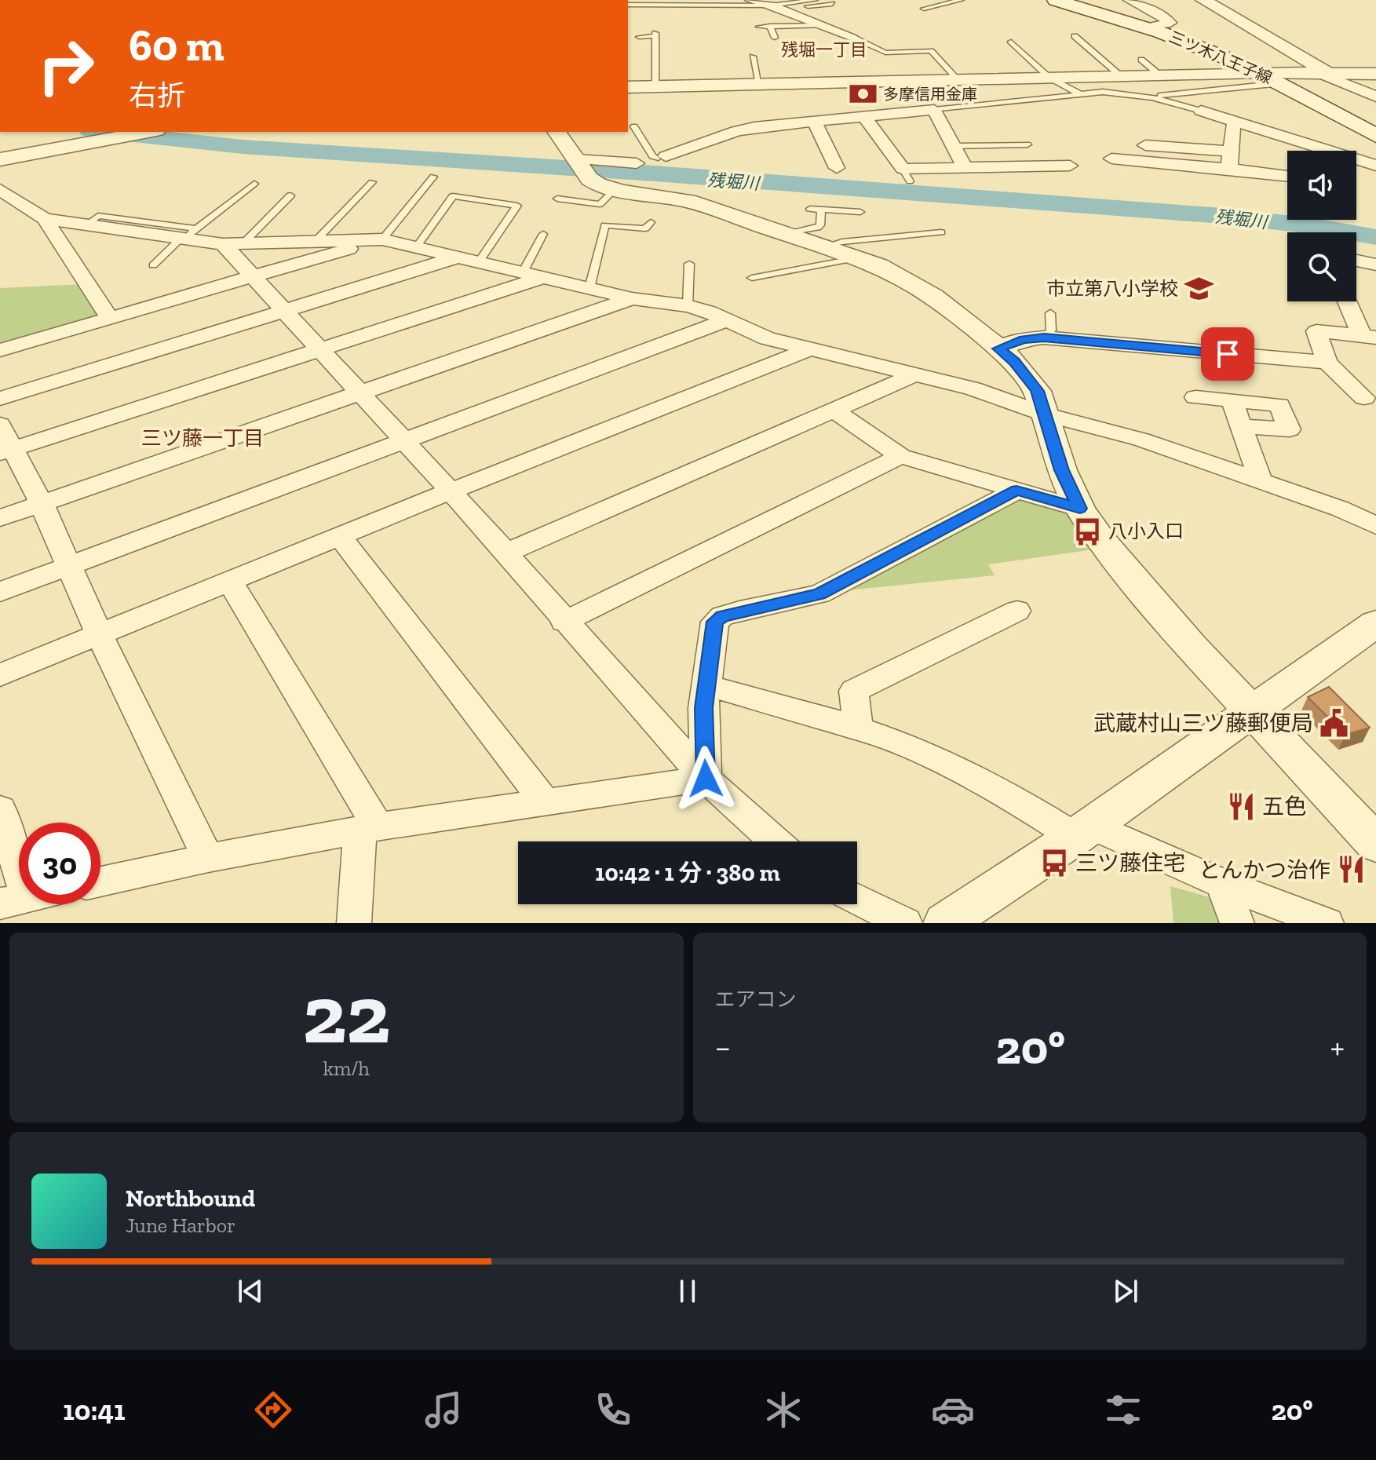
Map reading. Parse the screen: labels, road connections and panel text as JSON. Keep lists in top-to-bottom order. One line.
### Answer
{"streets":{"main road":["三ツ木八王子線"]},"districts":["残堀一丁目","三ツ藤一丁目"],"water":["残堀川"],"places":{"bank":["多摩信用金庫"],"school or university":["市立第八小学校"],"bus stop":["八小入口","三ツ藤住宅"],"public building":["武蔵村山三ツ藤郵便局"],"restaurant":["五色","とんかつ治作"]},"page":{"turn":["60 m","右折"],"limit":"30","trip":"10:42 · 1 分 · 380 m","tile":[["22","km/h"],"エアコン"],"heat":["−","20°","+"],"song":["Northbound","June Harbor"],"tabs":["10:41","20°"]}}
